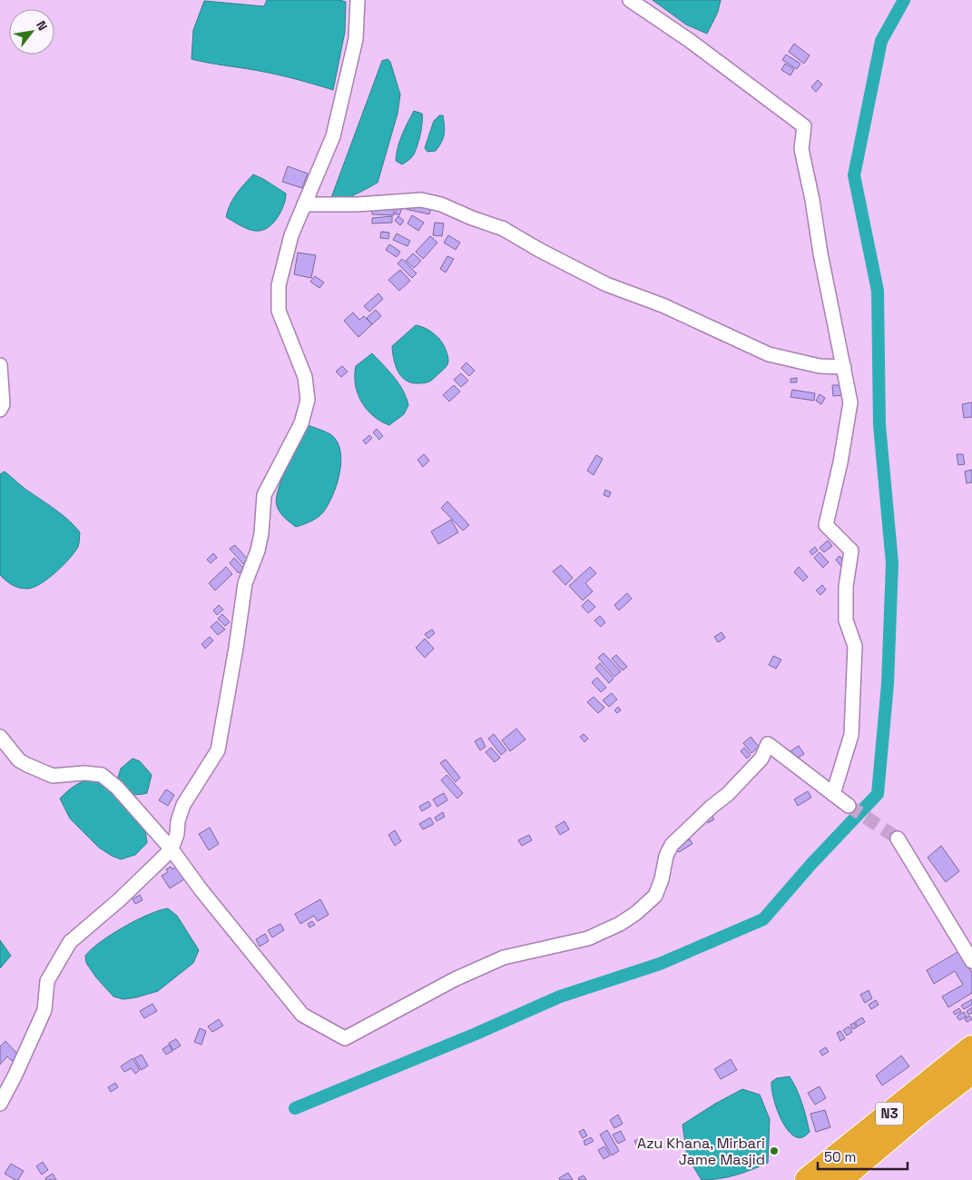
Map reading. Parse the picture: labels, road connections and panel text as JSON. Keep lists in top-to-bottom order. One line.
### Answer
{"streets":{"highway":["N3"]},"places":["Azu Khana, Mirbari Jame Masjid"],"scale_bar":"50 m","north":"top right"}
